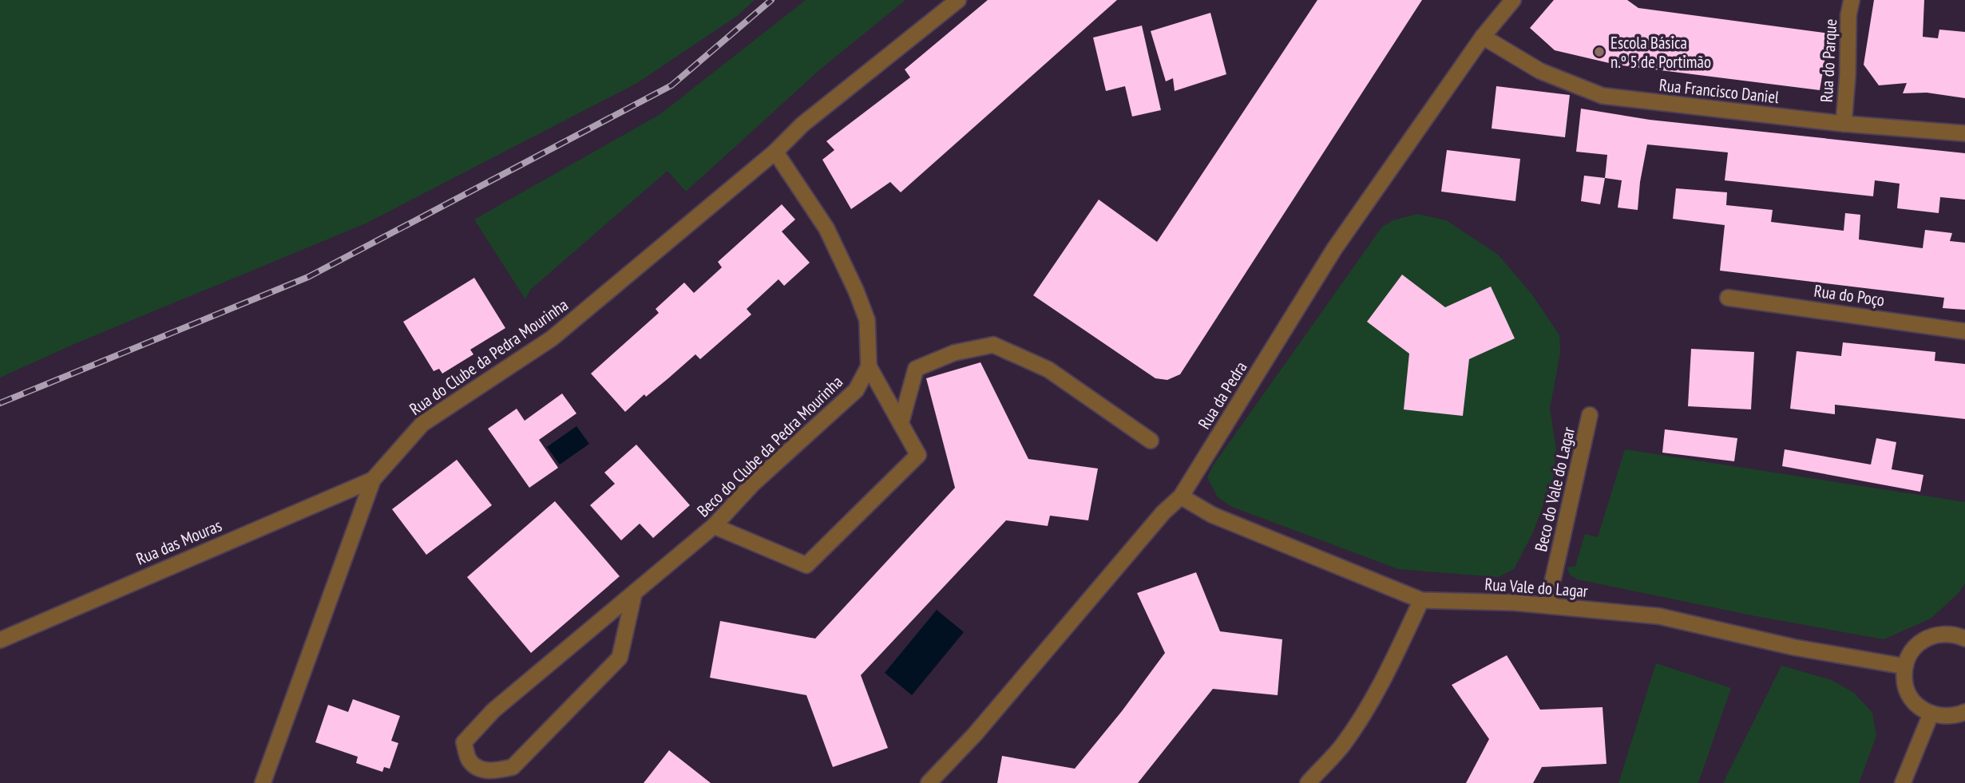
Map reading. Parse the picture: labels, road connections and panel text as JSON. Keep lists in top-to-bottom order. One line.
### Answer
{"streets":{"street":["Rua do Parque","Rua Francisco Daniel","Rua do Poço","Rua do Clube da Pedra Mourinha","Rua da Pedra","Beco do Clube da Pedra Mourinha","Beco do Vale do Lagar","Rua das Mouras","Rua Vale do Lagar"]},"crossings":[["Rua do Parque","Rua Francisco Daniel"],["Rua Francisco Daniel","Rua da Pedra"],["Rua do Clube da Pedra Mourinha","Rua das Mouras"],["Rua da Pedra","Rua Vale do Lagar"],["Beco do Vale do Lagar","Rua Vale do Lagar"]],"places":["Escola Básica n.º 5 de Portimão"]}
